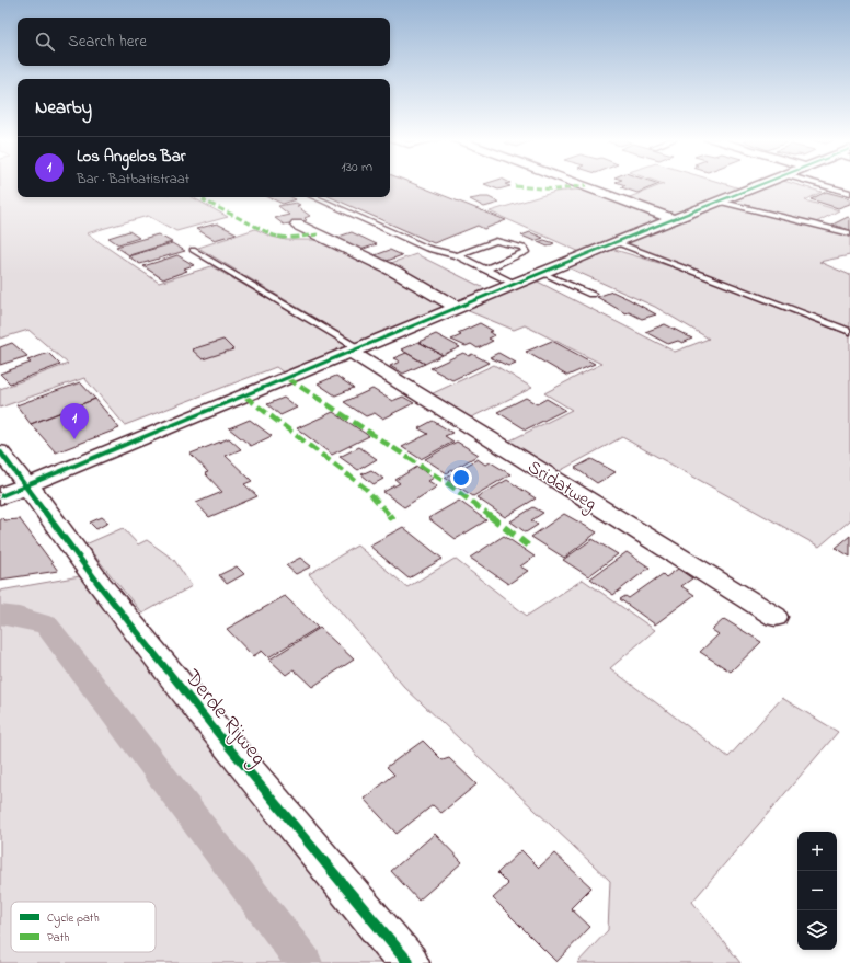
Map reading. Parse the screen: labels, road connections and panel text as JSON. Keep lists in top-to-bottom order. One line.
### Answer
{"streets":{"street":["Sridatweg","Derde Rijweg"]},"legend":["Cycle path","Path"],"page":{"search":"Search here","heading":"Nearby","list":[{"mark":"1","name":"Los Angelos Bar","note":"Bar · Batbatistraat","value":"130 m"}],"pins":"1","map_buttons":["+","−"]}}
